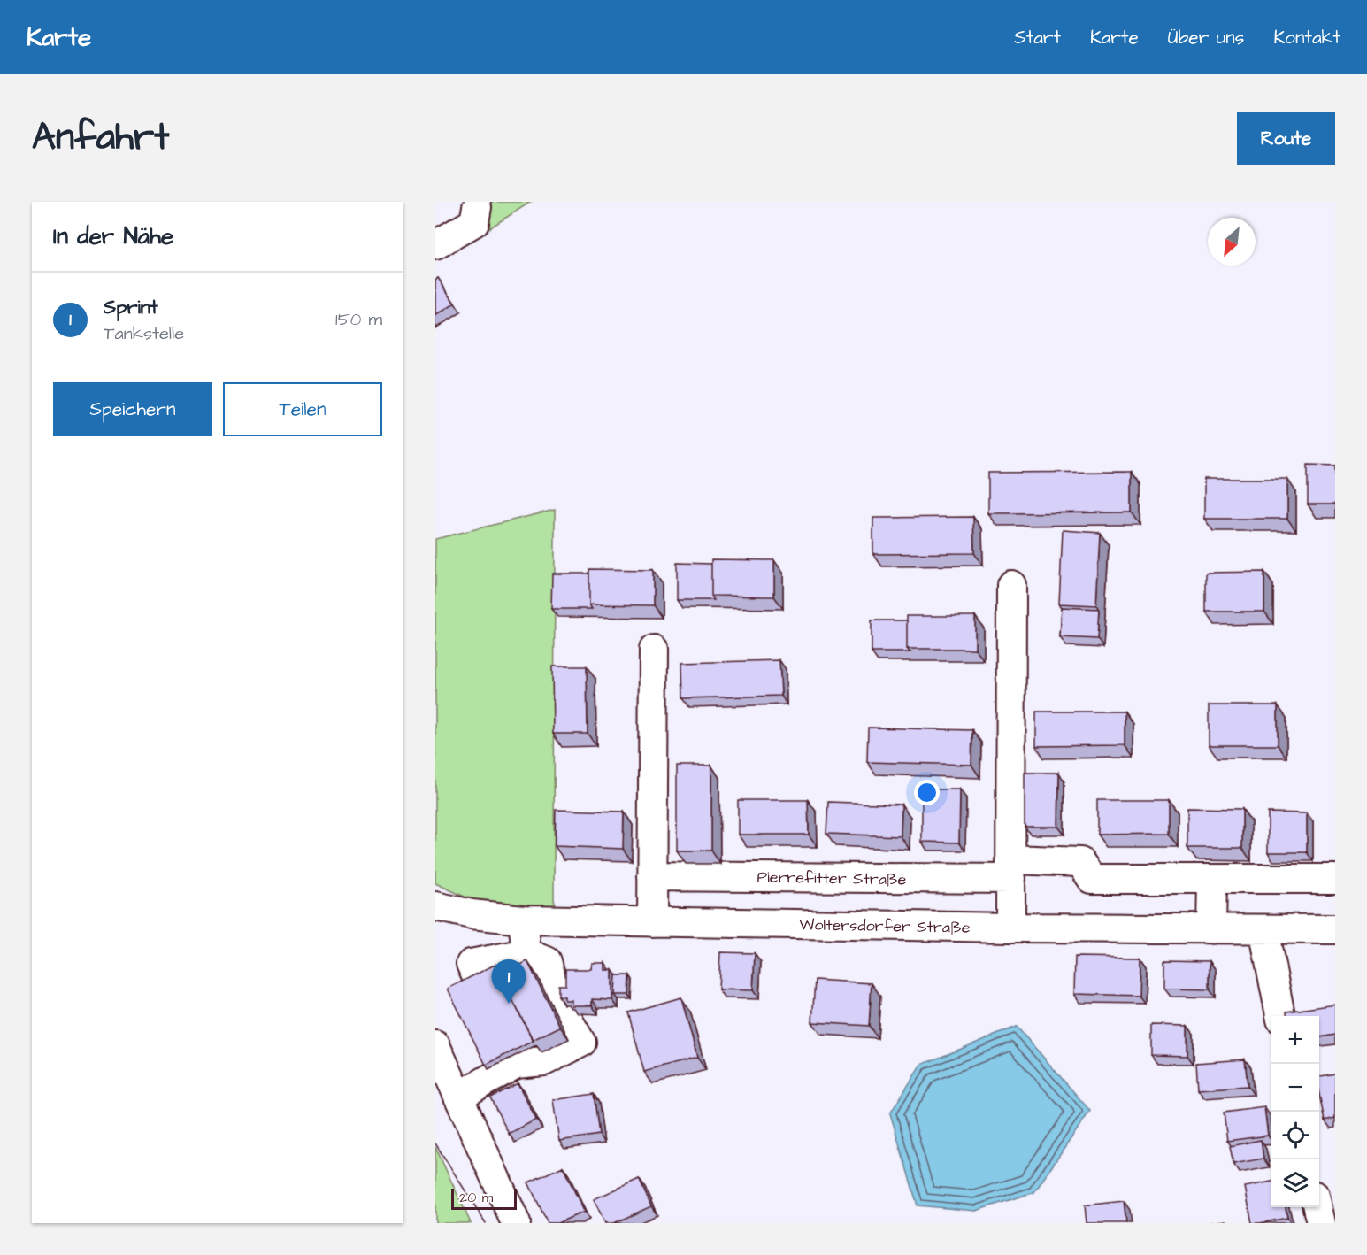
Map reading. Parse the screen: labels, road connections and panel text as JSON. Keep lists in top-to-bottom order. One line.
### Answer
{"streets":{"street":["Pierrefitter Straße","Woltersdorfer Straße"]},"scale_bar":"20 m","north":"bottom left","page":{"header":"Karte","nav":["Start","Karte","Über uns","Kontakt"],"title":"Anfahrt","buttons":["Route",["Speichern","Teilen"]],"heading":"In der Nähe","list":[{"mark":"1","name":"Sprint","note":"Tankstelle","value":"150 m"}],"pins":"1","map_buttons":["+","−"],"scale":"20 m"}}
